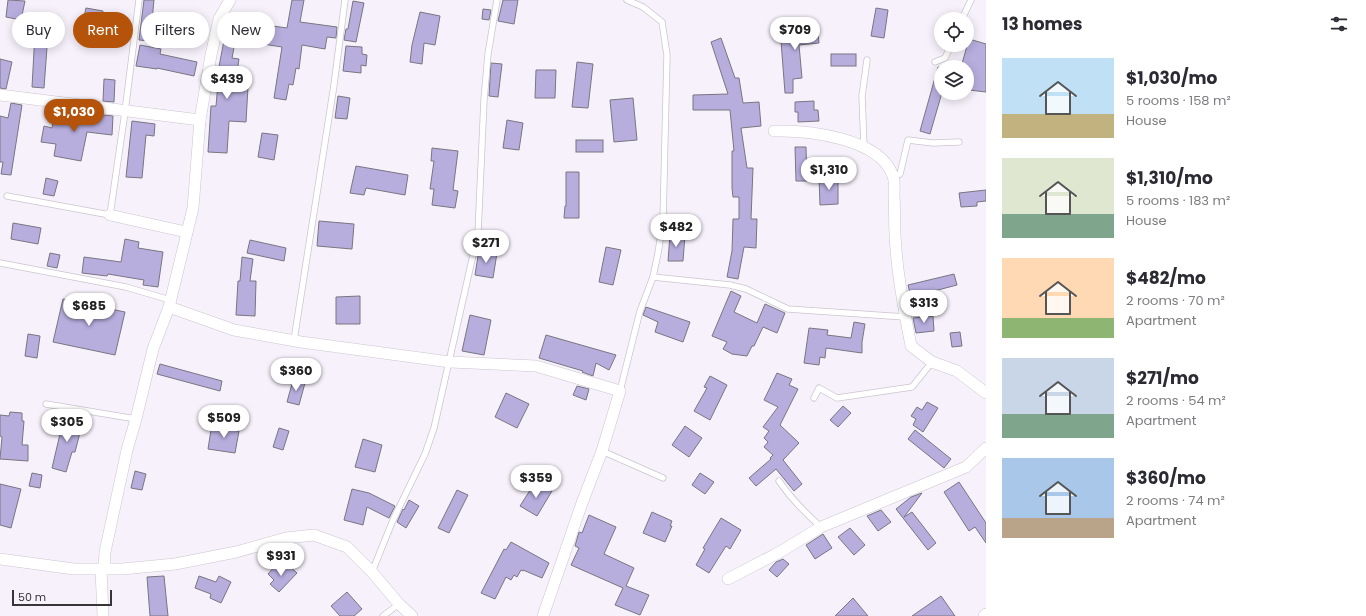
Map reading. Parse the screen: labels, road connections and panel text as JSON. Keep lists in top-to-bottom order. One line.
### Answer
{"scale_bar":"50 m","page":{"heading":"13 homes","chip":["Buy","Rent","Filters","New"],"price":["$709","$439","$1,030","$1,310","$482","$271","$313","$685","$360","$509","$305","$359","$931"],"list":[{"name":"$1,030/mo","note":"5 rooms · 158 m² · House"},{"name":"$1,310/mo","note":"5 rooms · 183 m² · House"},{"name":"$482/mo","note":"2 rooms · 70 m² · Apartment"},{"name":"$271/mo","note":"2 rooms · 54 m² · Apartment"},{"name":"$360/mo","note":"2 rooms · 74 m² · Apartment"}],"scale":"50 m"}}
